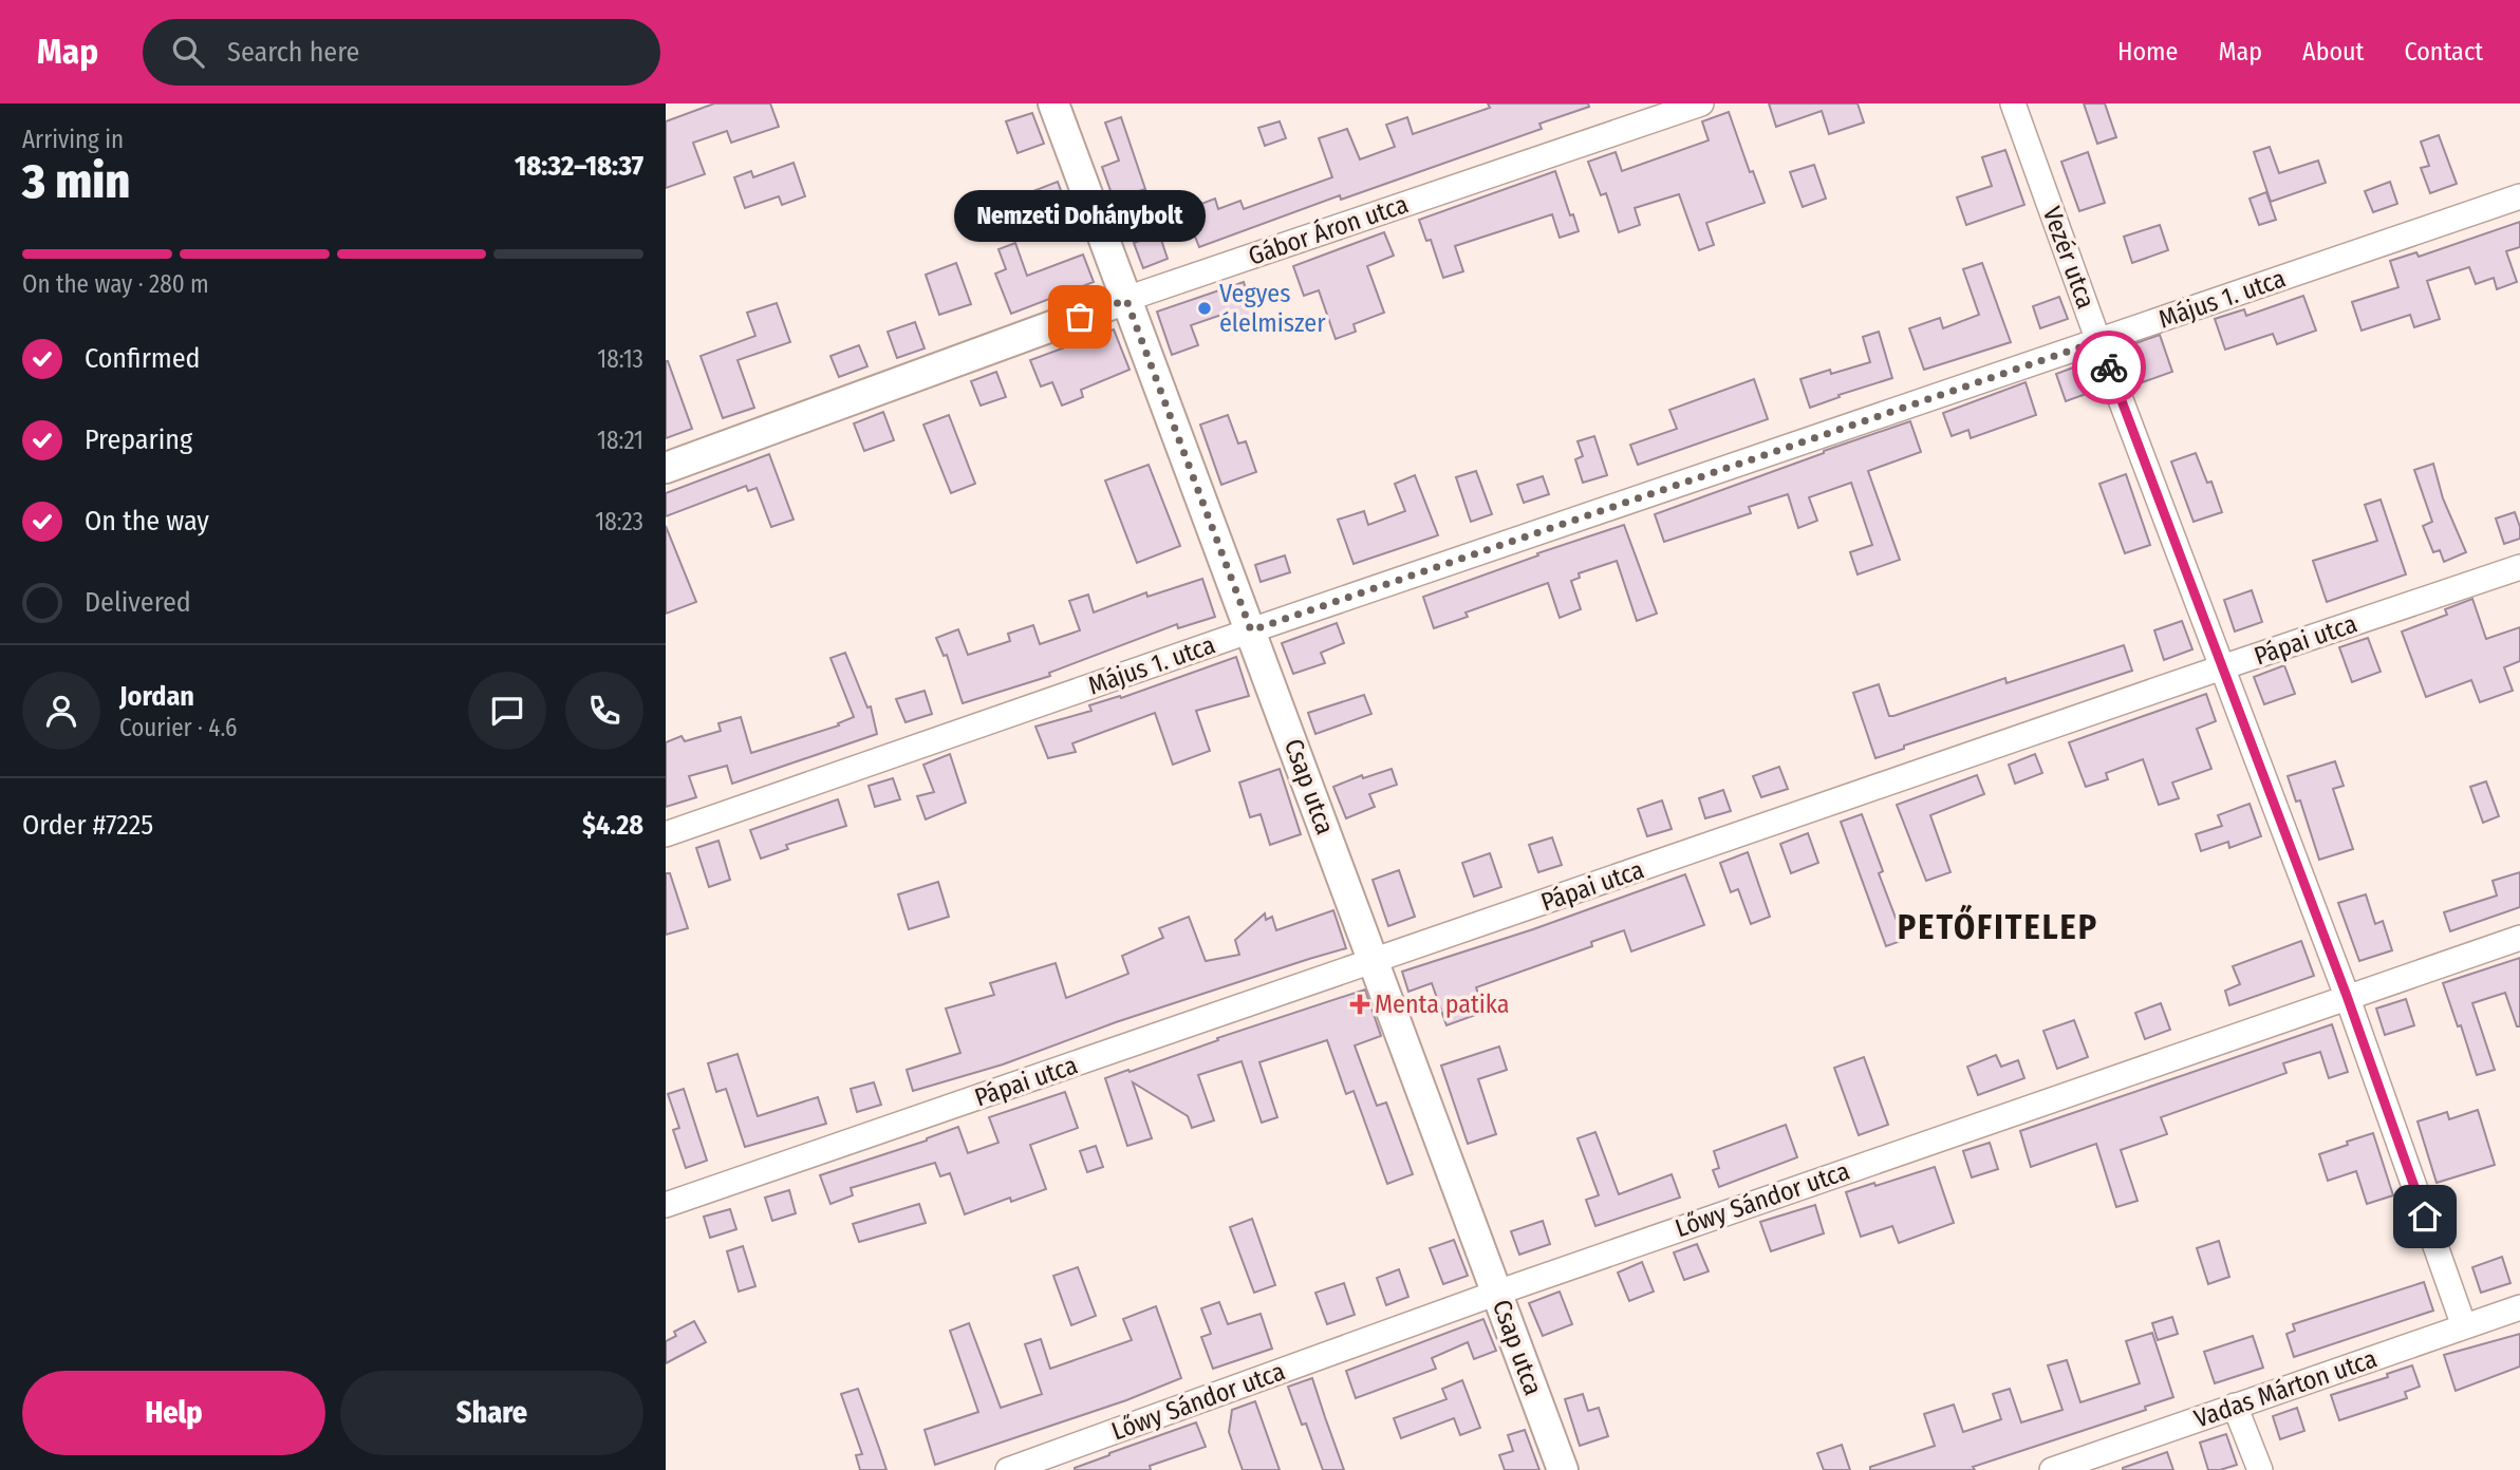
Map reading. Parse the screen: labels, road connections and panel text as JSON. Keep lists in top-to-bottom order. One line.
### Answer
{"streets":{"street":["Gábor Áron utca","Vezér utca","Május 1. utca","Pápai utca","Csap utca","Lőwy Sándor utca","Vadas Márton utca"]},"crossings":[["Gábor Áron utca","Csap utca"],["Vezér utca","Május 1. utca"],["Vezér utca","Pápai utca"],["Vezér utca","Lőwy Sándor utca"],["Vezér utca","Vadas Márton utca"],["Május 1. utca","Csap utca"],["Pápai utca","Csap utca"],["Csap utca","Lőwy Sándor utca"]],"districts":["PETŐFITELEP"],"places":{"other":["Vegyes élelmiszer","Nemzeti Dohánybolt"],"health":["Menta patika"]},"page":{"header":"Map","search":"Search here","nav":["Home","Map","About","Contact"],"heading":["3 min","Arriving in","18:32–18:37"],"panel":["Jordan","Courier · 4.6","Order #7225","$4.28"],"bubble":"Nemzeti Dohánybolt","bar":"On the way · 280 m","list":[["Confirmed","18:13"],["Preparing","18:21"],["On the way","18:23"],"Delivered"],"buttons":["Help","Share"]}}
